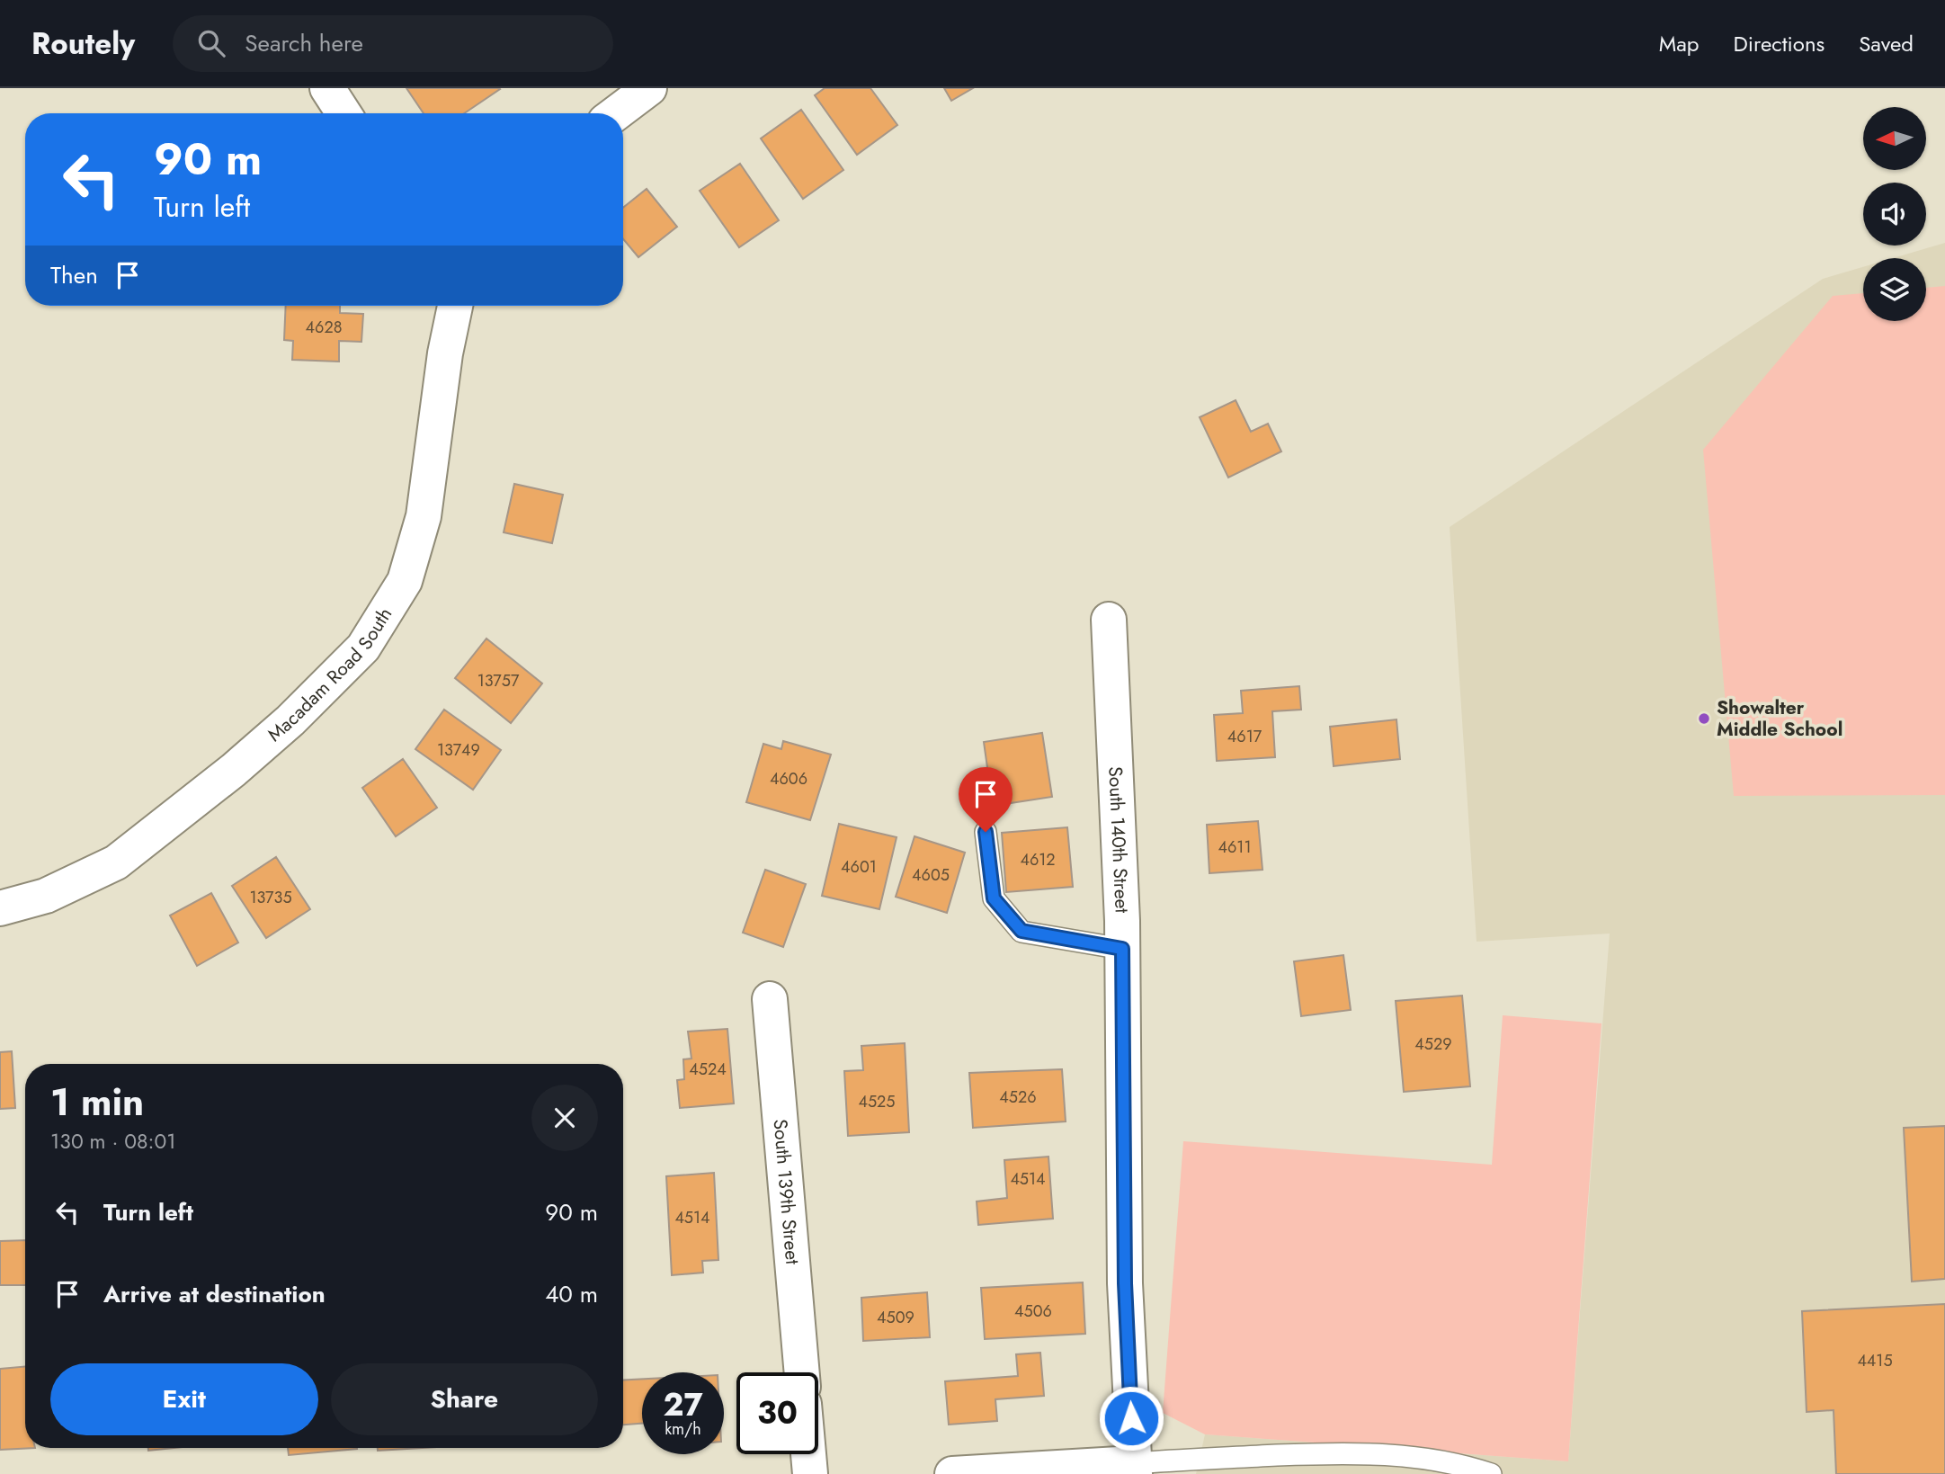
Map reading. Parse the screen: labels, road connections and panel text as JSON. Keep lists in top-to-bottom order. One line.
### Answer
{"streets":{"street":["Macadam Road South","South 140th Street","South 139th Street"]},"places":["Showalter Middle School"],"house_numbers":["4628","13757","4617","13749","4606","4611","4612","4601","4605","13735","4529","4524","4526","4525","4514","4514","4506","4509","4415"],"north":"left","page":{"header":"Routely","search":"Search here","nav":["Map","Directions","Saved"],"turn":["90 m","Turn left"],"then":"Then","heading":["1 min","130 m · 08:01"],"list":[{"name":"Turn left","value":"90 m"},{"name":"Arrive at destination","value":"40 m"}],"buttons":["Exit","Share"],"speed":"27 km/h","limit":"30"}}
